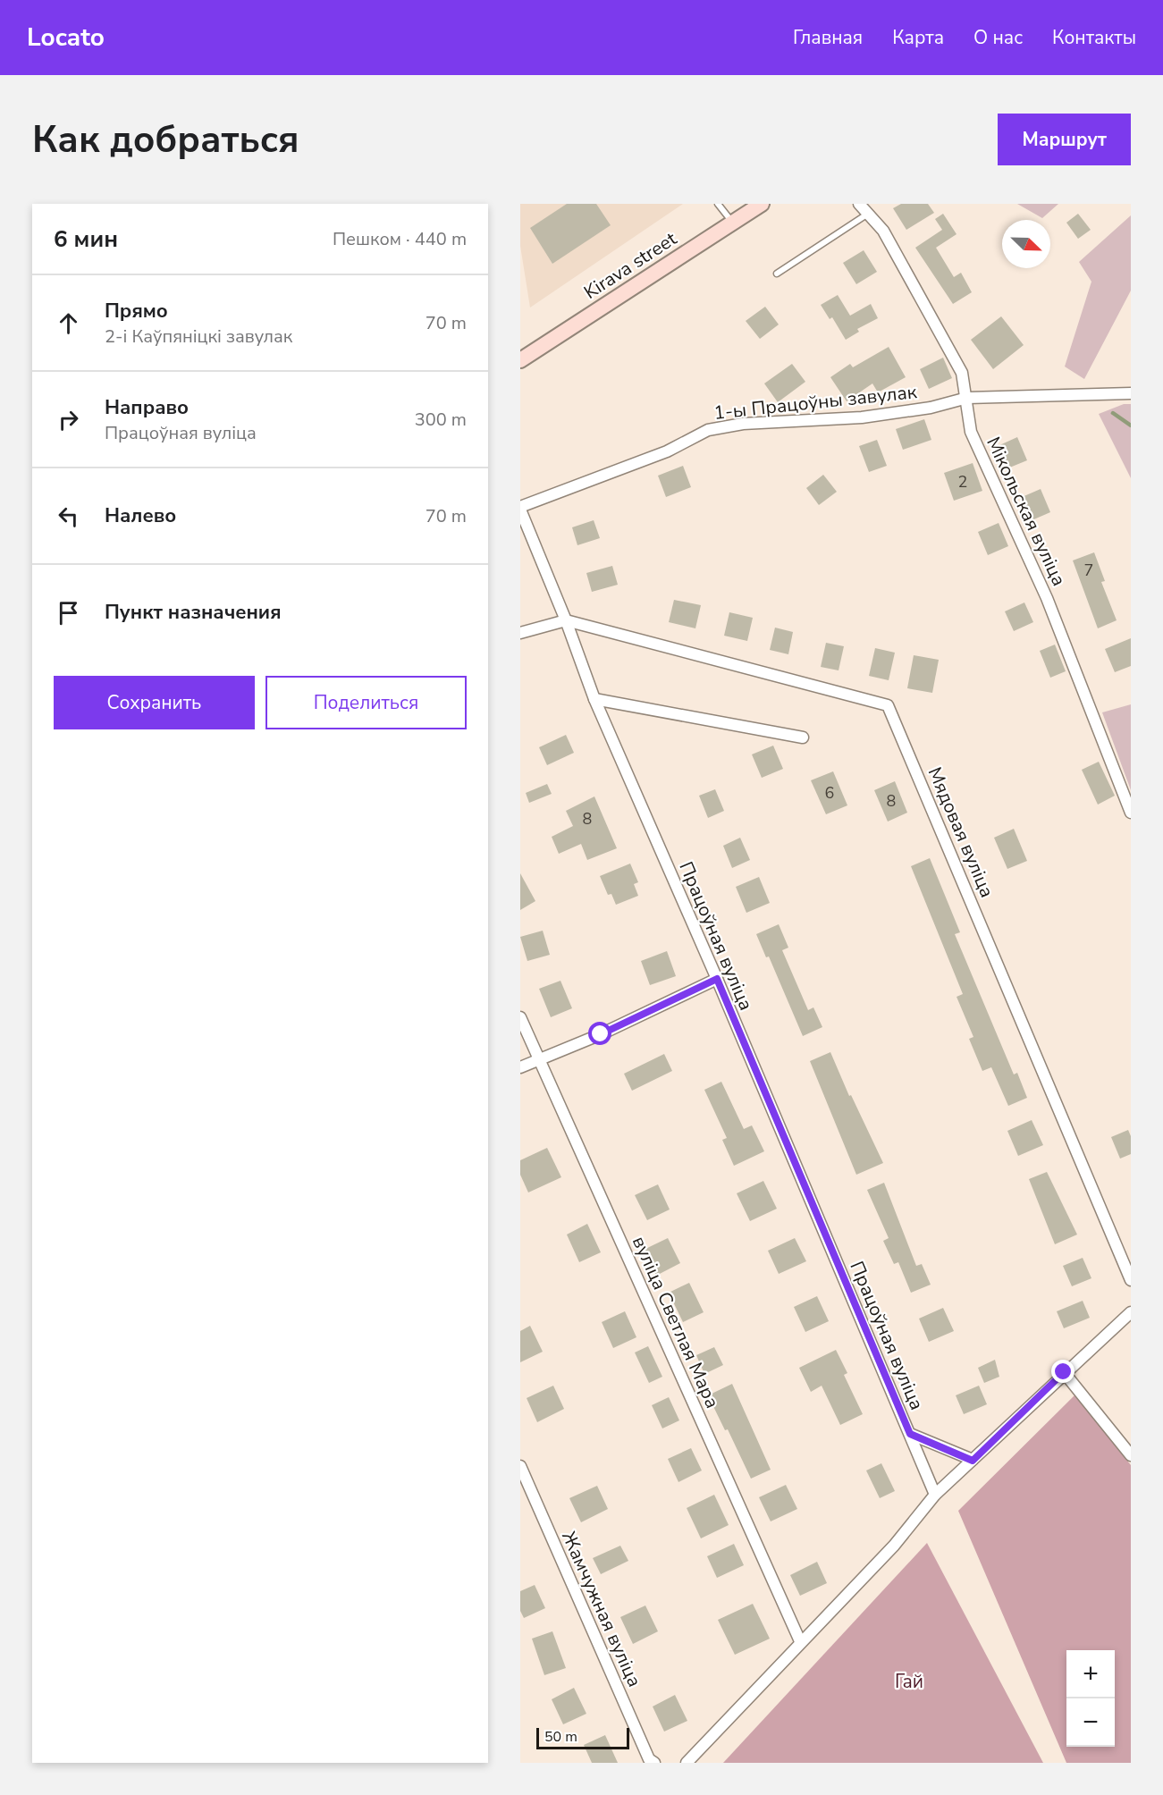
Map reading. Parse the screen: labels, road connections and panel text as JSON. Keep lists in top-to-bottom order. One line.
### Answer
{"streets":{"main road":["Kirava street"],"street":["1-ы Працоўны завулак","Мікольская вуліца","Мядовая вуліца","Працоўная вуліца","вуліца Светлая Мара","Жамчужная вуліца"]},"crossings":[["1-ы Працоўны завулак","Мікольская вуліца"],["1-ы Працоўны завулак","Працоўная вуліца"],["Мядовая вуліца","Працоўная вуліца"]],"parks":["Гай"],"house_numbers":["2","7","6","8","8"],"scale_bar":"50 m","north":"bottom right","page":{"header":"Locato","nav":["Главная","Карта","О нас","Контакты"],"buttons":["Маршрут",["Сохранить","Поделиться"]],"title":"Как добраться","heading":["6 мин","Пешком · 440 m"],"list":[["Прямо","2-і Каўпяніцкі завулак","70 m"],["Направо","Працоўная вуліца","300 m"],["Налево","70 m"],"Пункт назначения"],"map_buttons":["+","−"],"scale":"50 m"}}
